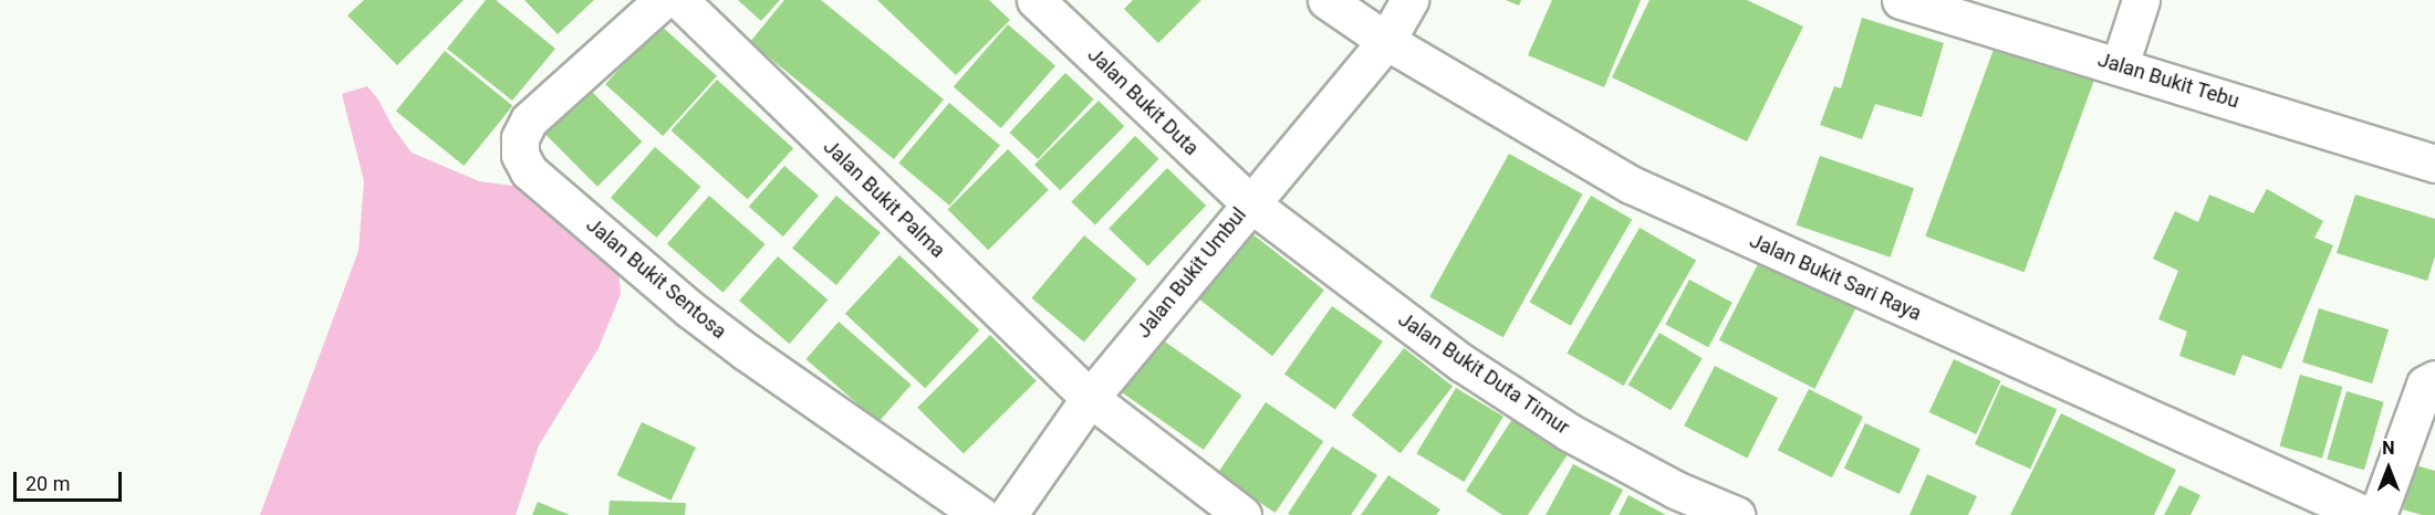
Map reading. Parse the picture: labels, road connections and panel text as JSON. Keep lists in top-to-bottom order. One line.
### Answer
{"streets":{"street":["Jalan Bukit Tebu","Jalan Bukit Duta","Jalan Bukit Palma","Jalan Bukit Umbul","Jalan Bukit Sari Raya","Jalan Bukit Sentosa","Jalan Bukit Duta Timur"]},"crossings":[["Jalan Bukit Duta","Jalan Bukit Umbul"],["Jalan Bukit Duta","Jalan Bukit Duta Timur"],["Jalan Bukit Palma","Jalan Bukit Umbul"],["Jalan Bukit Umbul","Jalan Bukit Sari Raya"],["Jalan Bukit Umbul","Jalan Bukit Duta Timur"]],"scale_bar":"20 m","north":"top"}
